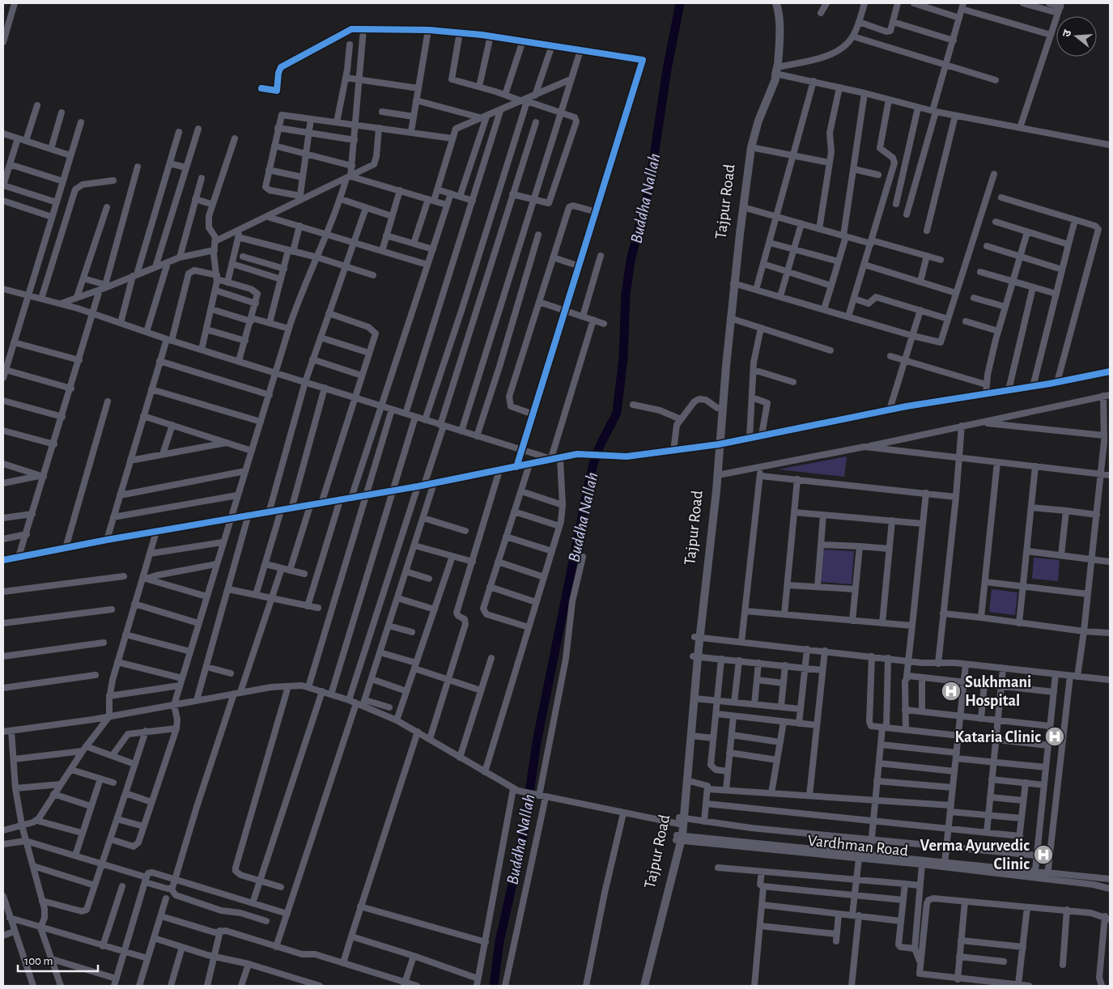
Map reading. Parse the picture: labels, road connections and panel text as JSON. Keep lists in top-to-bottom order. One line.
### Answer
{"streets":{"main road":["Tajpur Road"],"street":["Vardhman Road"]},"crossings":[["Tajpur Road","Vardhman Road"]],"water":["Buddha Nallah"],"places":{"hospital":["Sukhmani Hospital","Kataria Clinic","Verma Ayurvedic Clinic"]},"scale_bar":"100 m","north":"left"}
